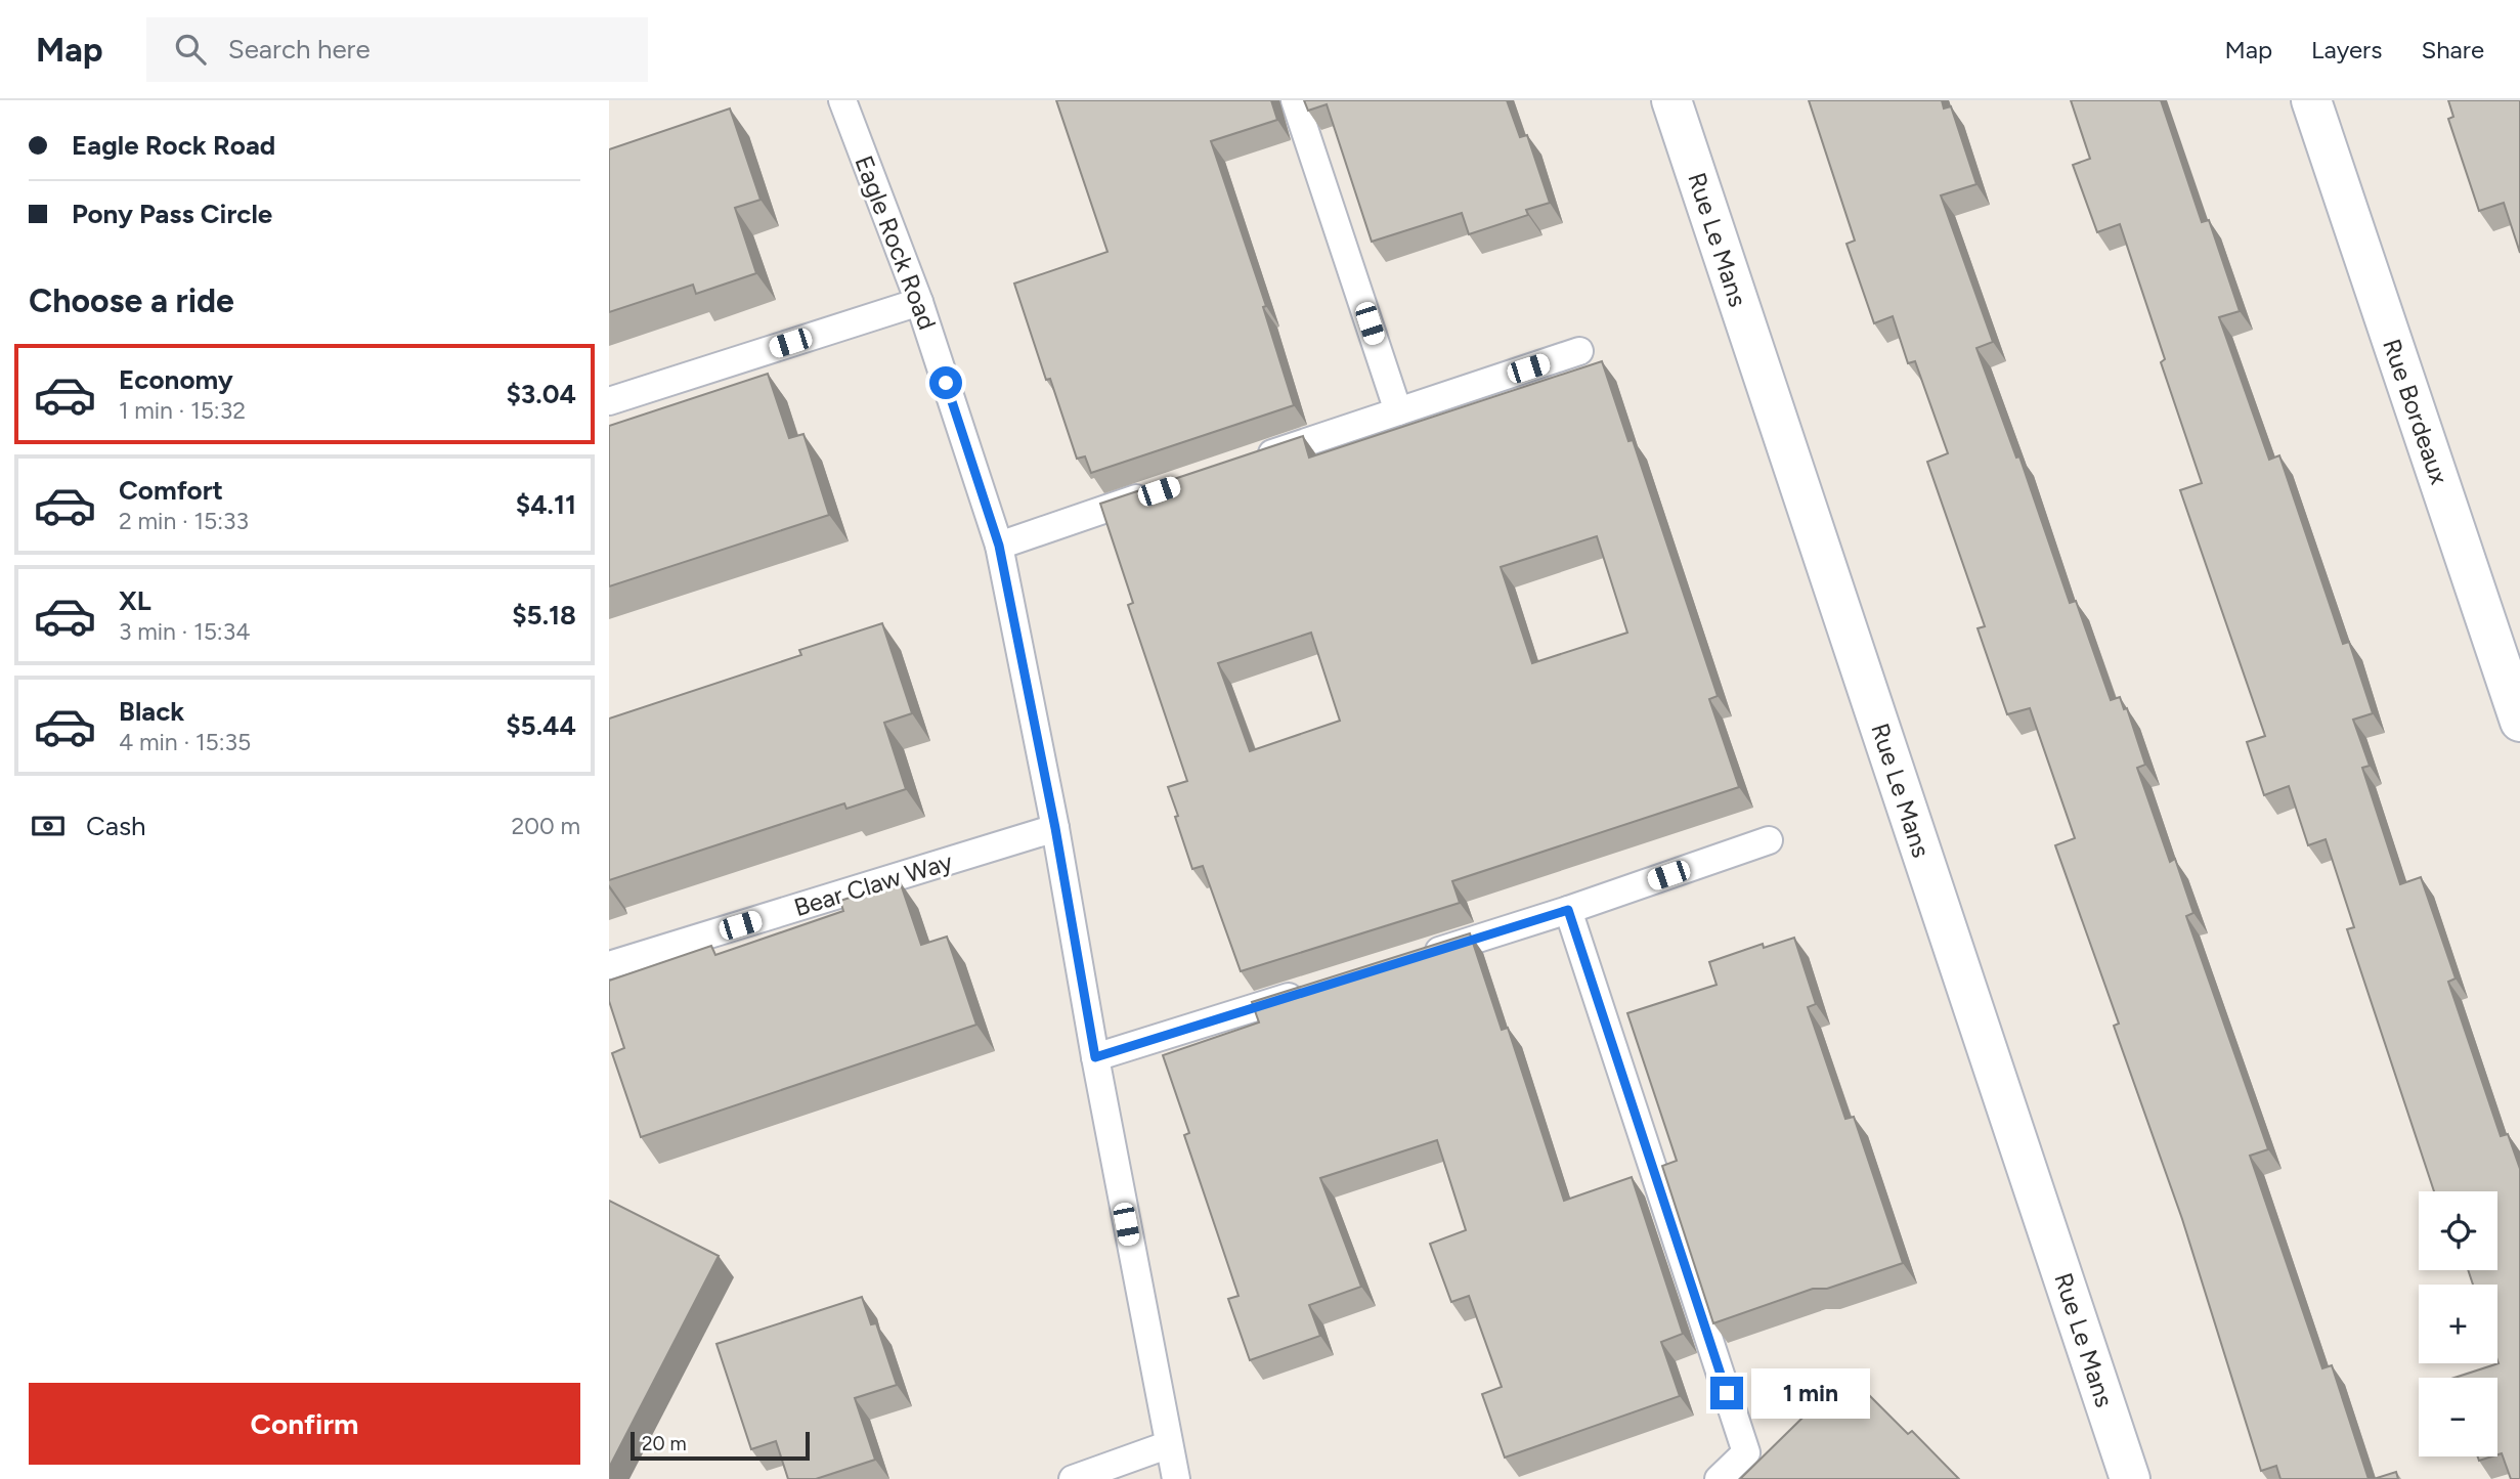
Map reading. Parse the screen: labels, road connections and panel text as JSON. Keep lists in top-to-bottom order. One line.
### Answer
{"streets":{"street":["Rue Le Mans","Rue Bordeaux"],"lane":["Eagle Rock Road","Bear Claw Way"]},"crossings":[["Eagle Rock Road","Bear Claw Way"]],"scale_bar":"20 m","page":{"header":"Map","search":"Search here","nav":["Map","Layers","Share"],"banner":["Eagle Rock Road","Pony Pass Circle"],"heading":"Choose a ride","list":[{"name":"Economy","note":"1 min · 15:32","value":"$3.04"},{"name":"Comfort","note":"2 min · 15:33","value":"$4.11"},{"name":"XL","note":"3 min · 15:34","value":"$5.18"},{"name":"Black","note":"4 min · 15:35","value":"$5.44"}],"pay":["Cash","200 m"],"map_buttons":["+","−"],"buttons":"Confirm","bubble":"1 min","scale":"20 m"}}
